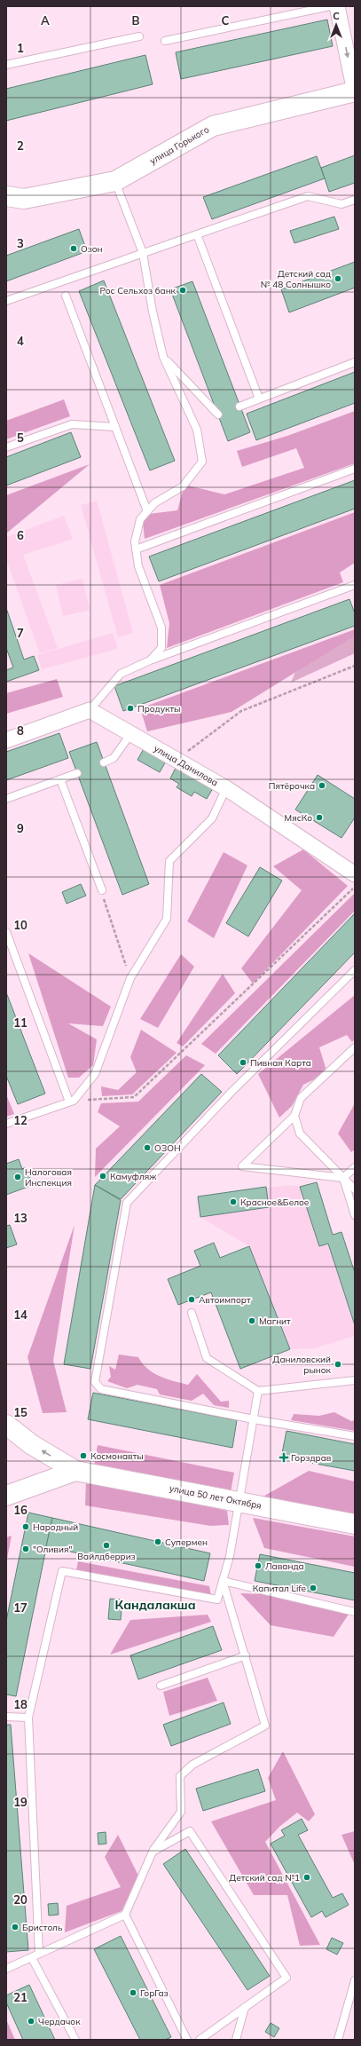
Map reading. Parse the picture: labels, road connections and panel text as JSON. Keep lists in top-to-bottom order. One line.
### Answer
{"streets":{"street":["улица Горького","улица Данилова","улица 50 лет Октября"]},"districts":["Кандалакша"],"places":{"other":["Озон","Детский сад № 48 Солнышко","Рос Сельхоз банк","Продукты","Пятёрочка","МясКо","Пивная Карта","ОЗОН","Камуфляж","Налоговая Инспекция","Красное&Белое","Автоимпорт","Магнит","Даниловский рынок","Космонавты","Народный","Супермен","Вайлдберриз","\"Оливия\"","Лаванда","Капитал Life","Детский сад №1","Бристоль","ГорГаз","Чердачок"],"health":["Горздрав"]},"north":"top","grid":{"columns":["A","B","C"],"rows":["1","2","3","4","5","6","7","8","9","10","11","12","13","14","15","16","17","18","19","20","21"]}}
